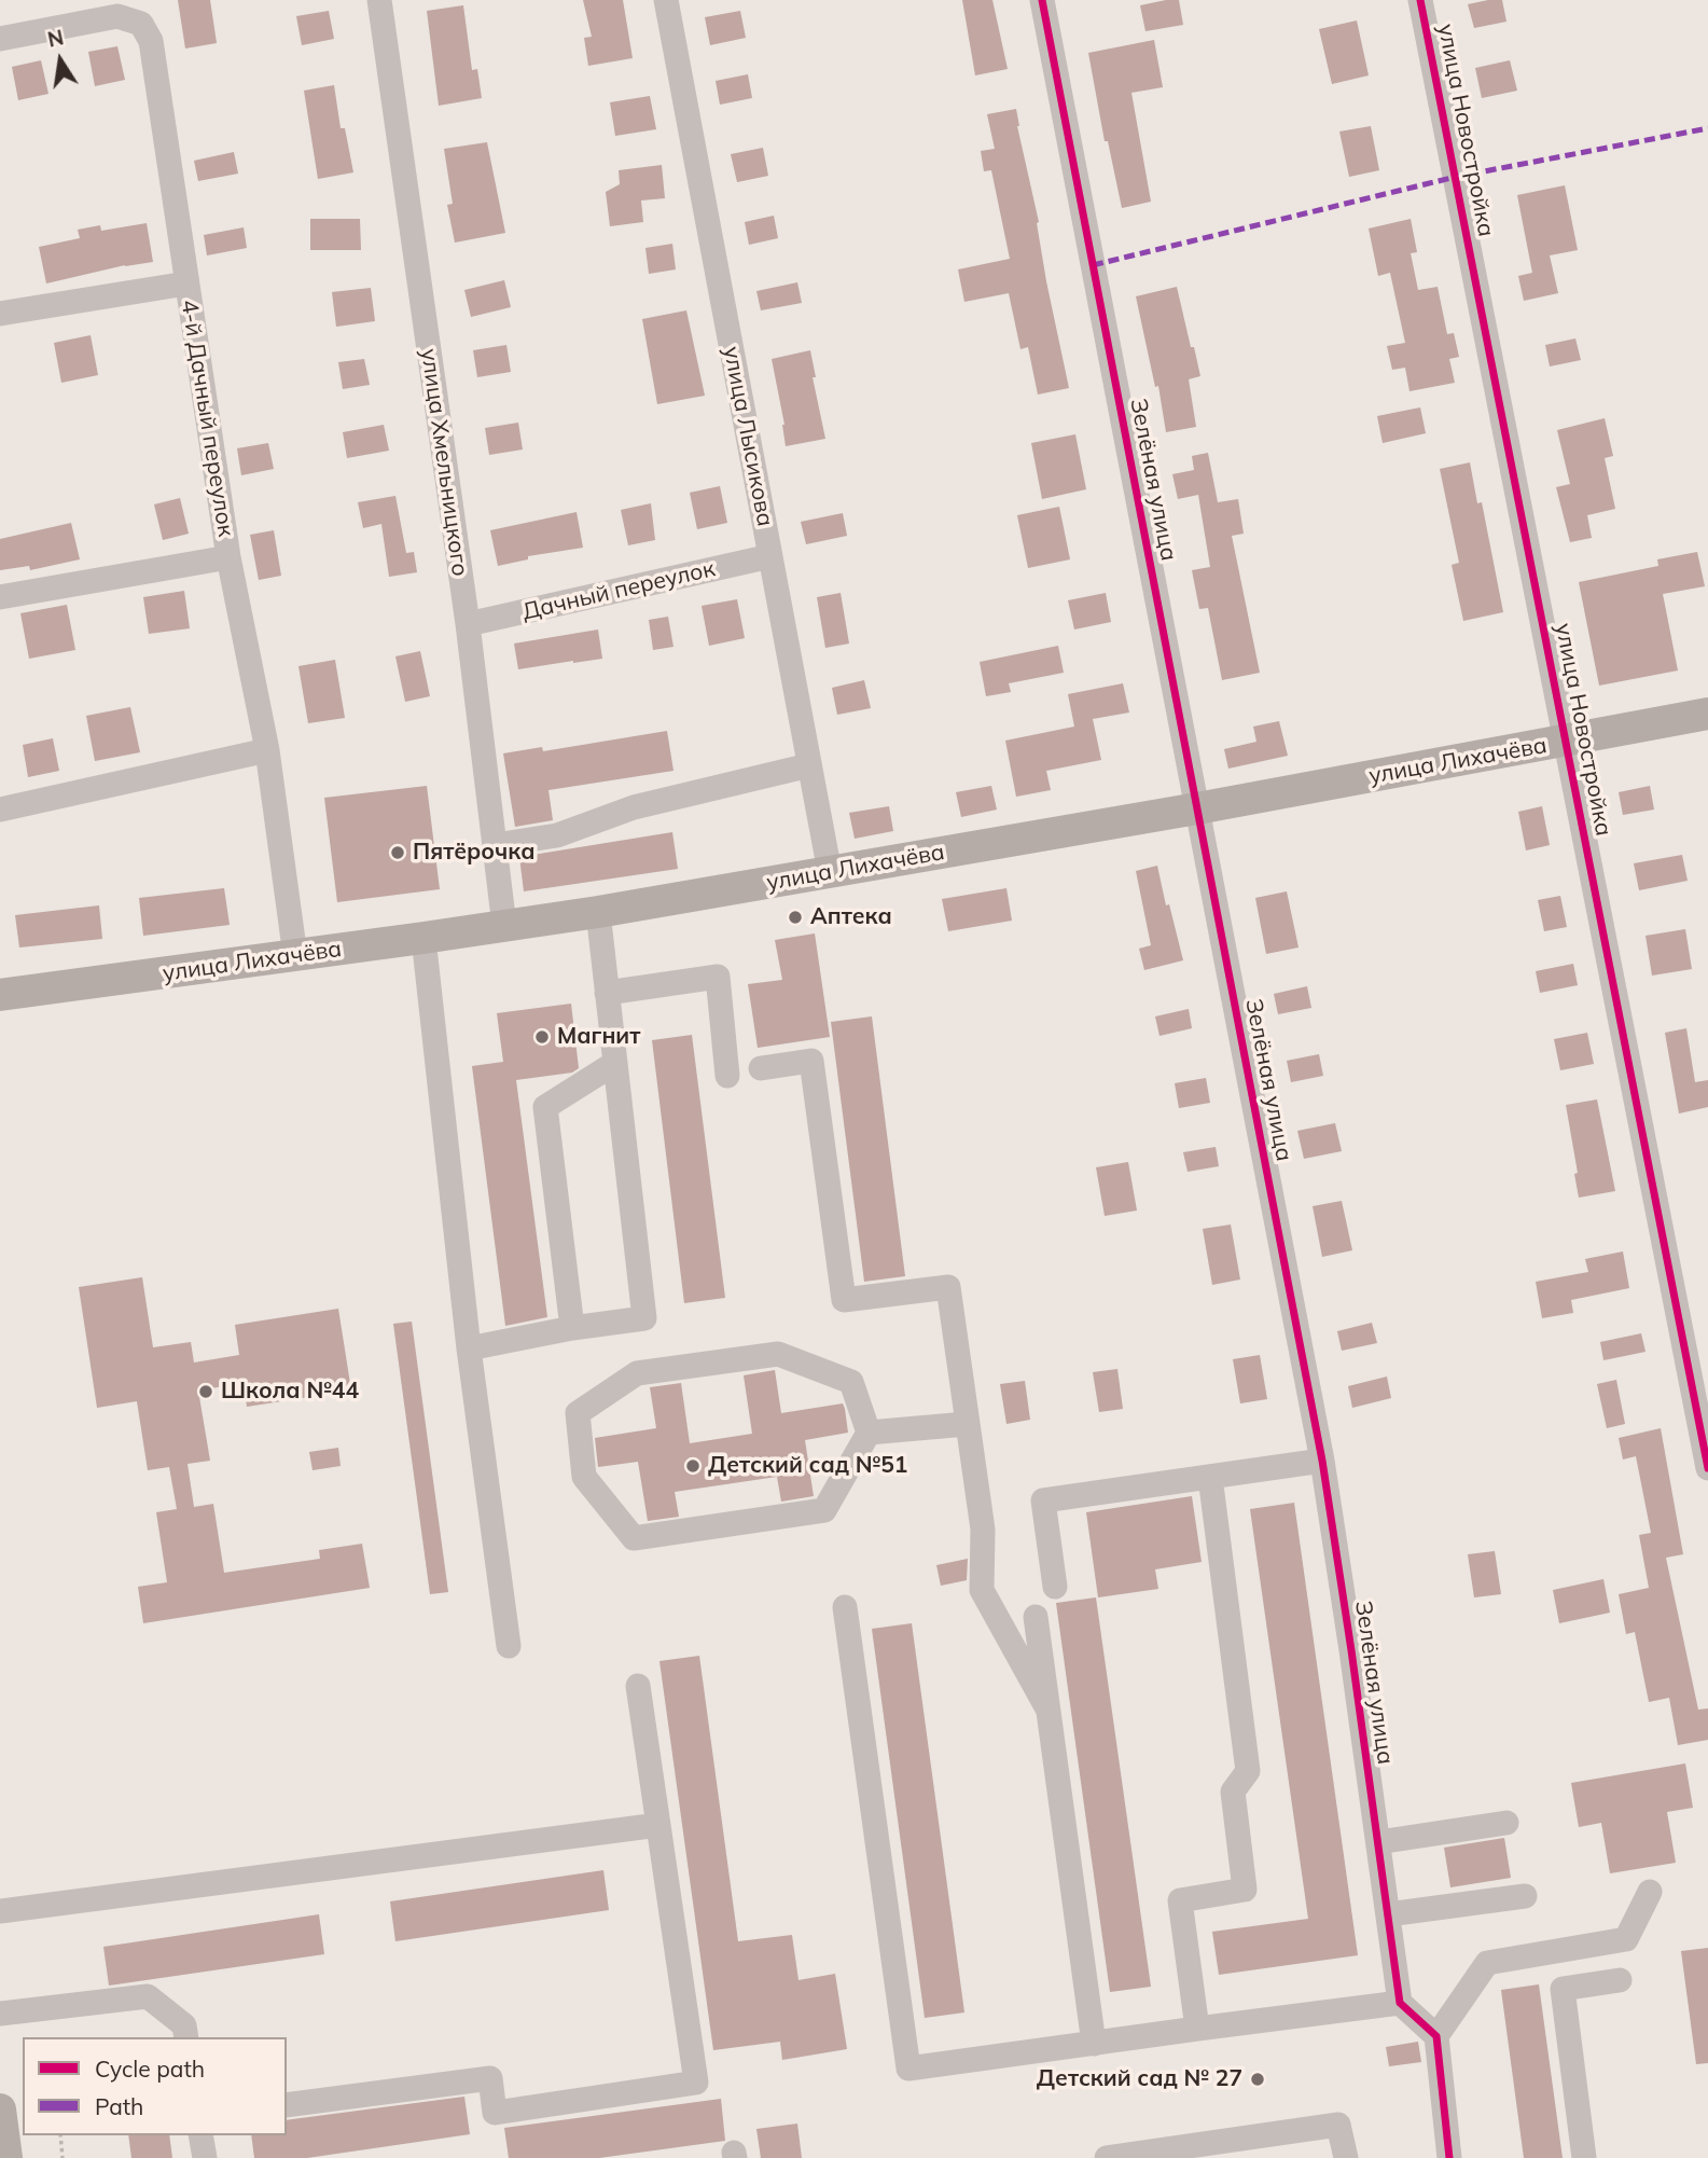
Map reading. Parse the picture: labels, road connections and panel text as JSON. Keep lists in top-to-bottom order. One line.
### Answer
{"streets":{"main road":["улица Лихачёва"],"street":["улица Новостройка","4-й Дачный переулок","улица Лысикова","улица Хмельницкого","Зелёная улица","Дачный переулок"]},"crossings":[["улица Новостройка","улица Лихачёва"],["4-й Дачный переулок","улица Лихачёва"],["улица Лысикова","Дачный переулок"],["улица Лысикова","улица Лихачёва"],["улица Хмельницкого","Дачный переулок"],["улица Хмельницкого","улица Лихачёва"],["Зелёная улица","улица Лихачёва"]],"places":["Пятёрочка","Аптека","Магнит","Школа №44","Детский сад №51","Детский сад № 27"],"legend":["Cycle path","Path"],"north":"top"}
